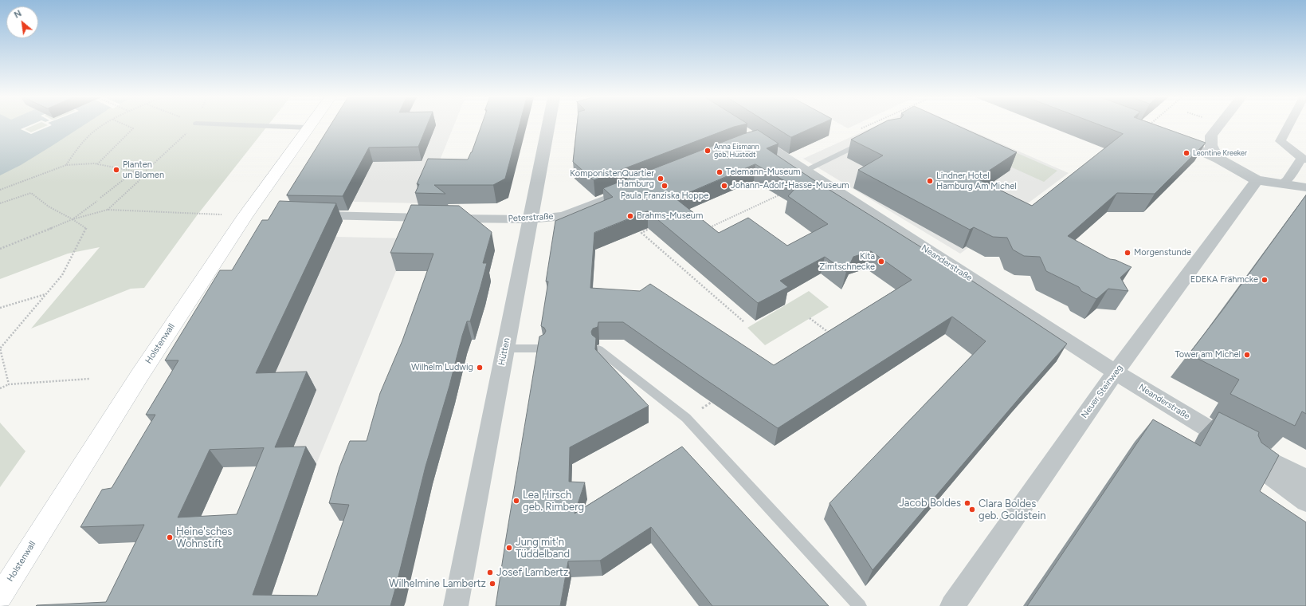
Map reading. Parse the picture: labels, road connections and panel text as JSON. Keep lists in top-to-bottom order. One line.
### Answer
{"streets":{"main road":["Holstenwall"],"street":["Peterstraße","Neanderstraße","Hütten","Neuer Steinweg"]},"crossings":[["Peterstraße","Hütten"],["Neanderstraße","Neuer Steinweg"]],"places":["Anna Eismann geb. Hustedt","Leontine Kreeker","Planten un Blomen","Telemann-Museum","KomponistenQuartier Hamburg","Lindner Hotel Hamburg Am Michel","Paula Franziska Hoppe","Johann-Adolf-Hasse-Museum","Brahms-Museum","Morgenstunde","Kita Zimtschnecke","EDEKA Frähmcke","Tower am Michel","Wilhelm Ludwig","Lea Hirsch geb. Rimberg","Jacob Boldes","Clara Boldes geb. Goldstein","Heine'sches Wohnstift","Jung mit'n Tüddelband","Josef Lambertz","Wilhelmine Lambertz"],"north":"top left"}
